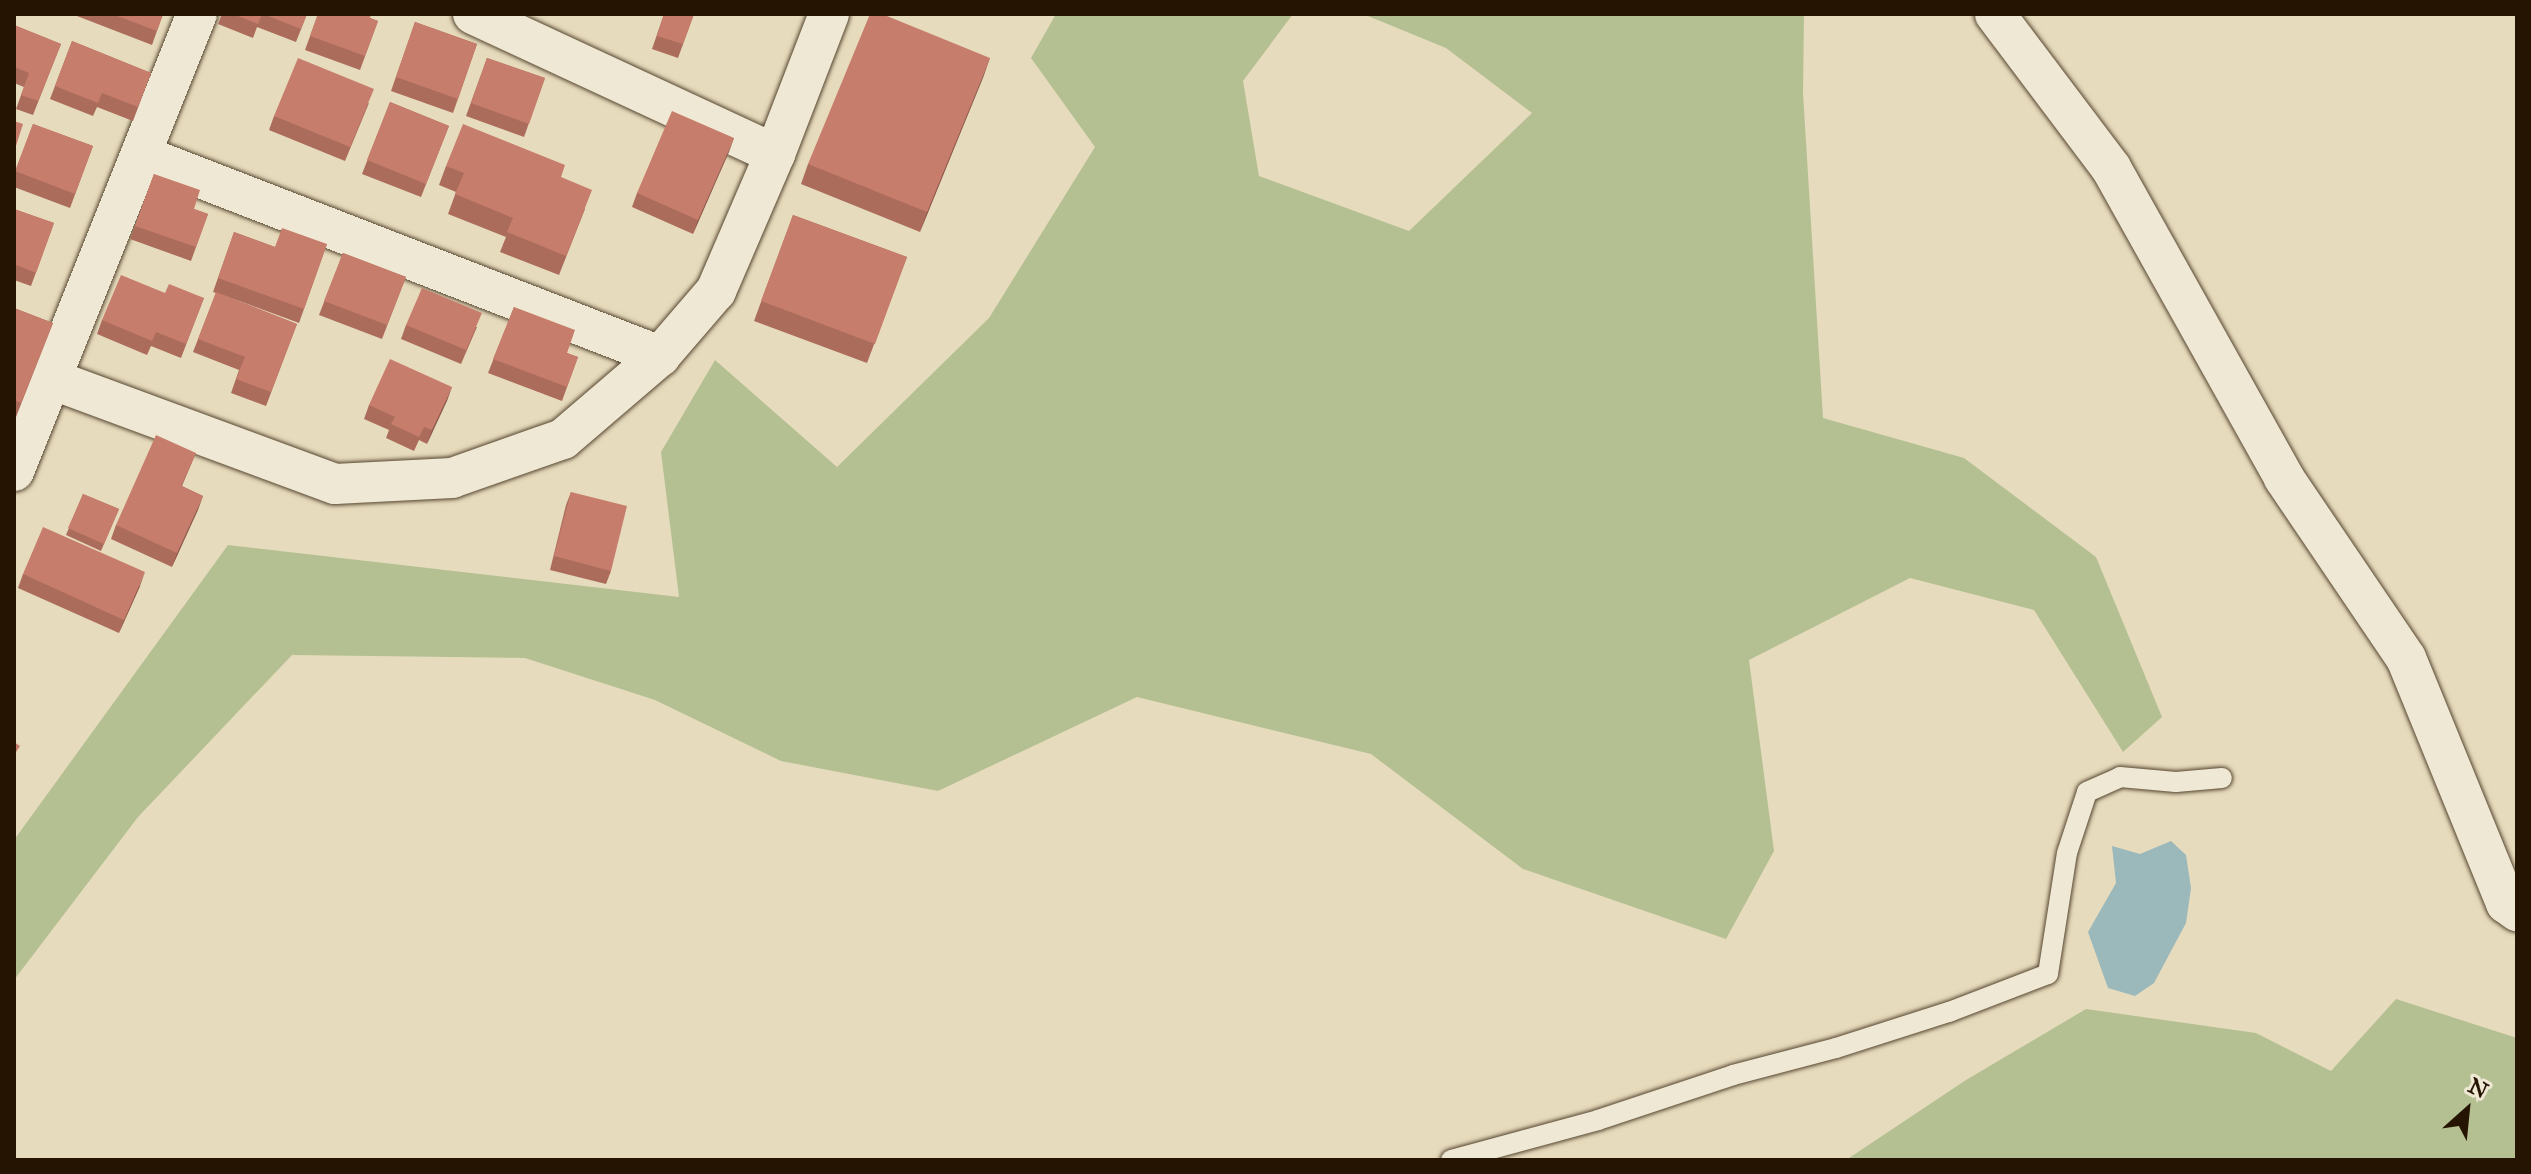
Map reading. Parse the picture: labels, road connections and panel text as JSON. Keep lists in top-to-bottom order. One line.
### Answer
{"north":"top right"}
